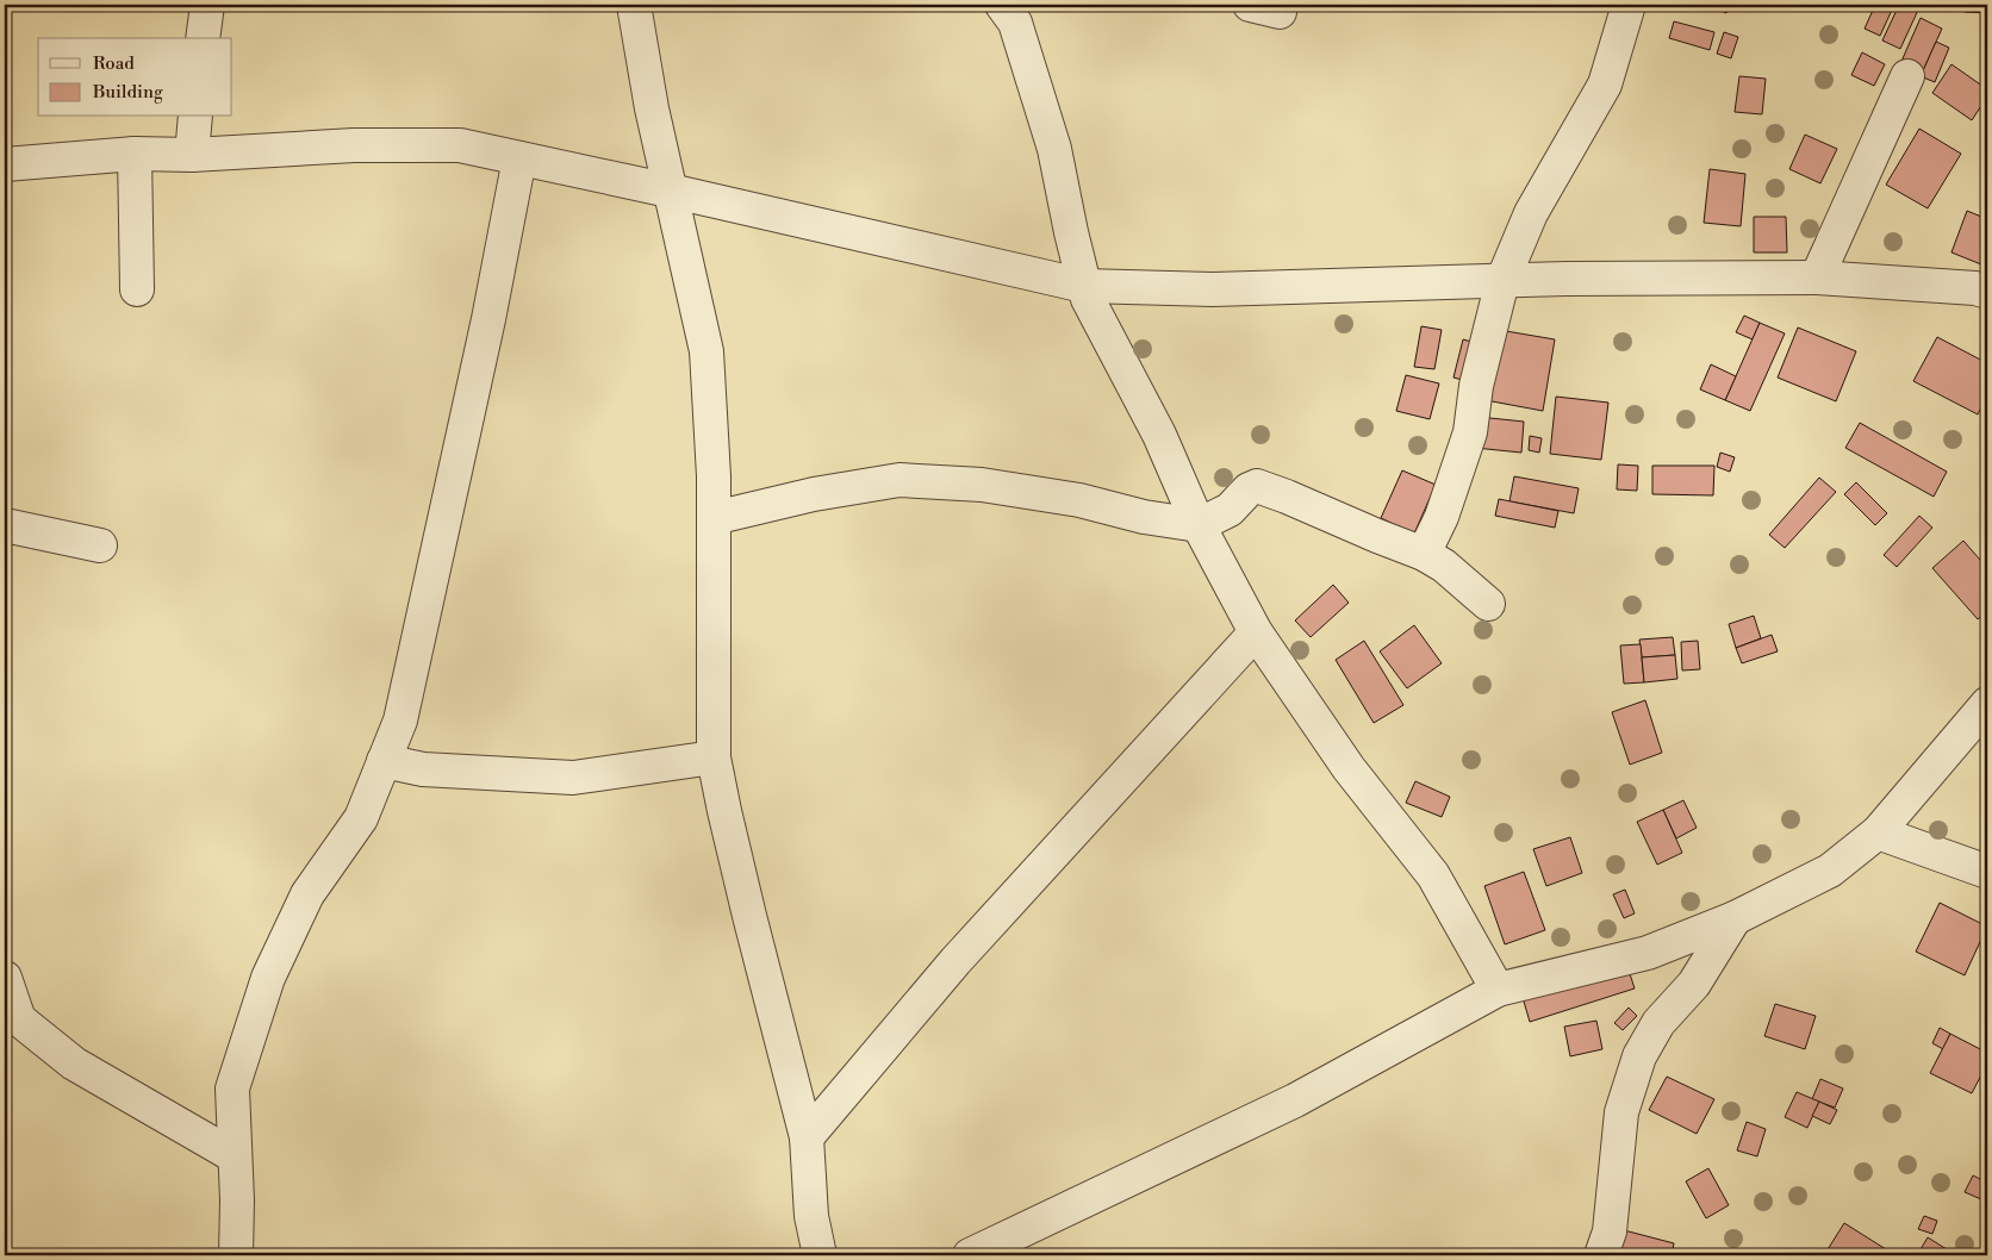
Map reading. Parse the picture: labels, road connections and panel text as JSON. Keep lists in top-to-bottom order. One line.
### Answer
{"legend":["Road","Building"]}
